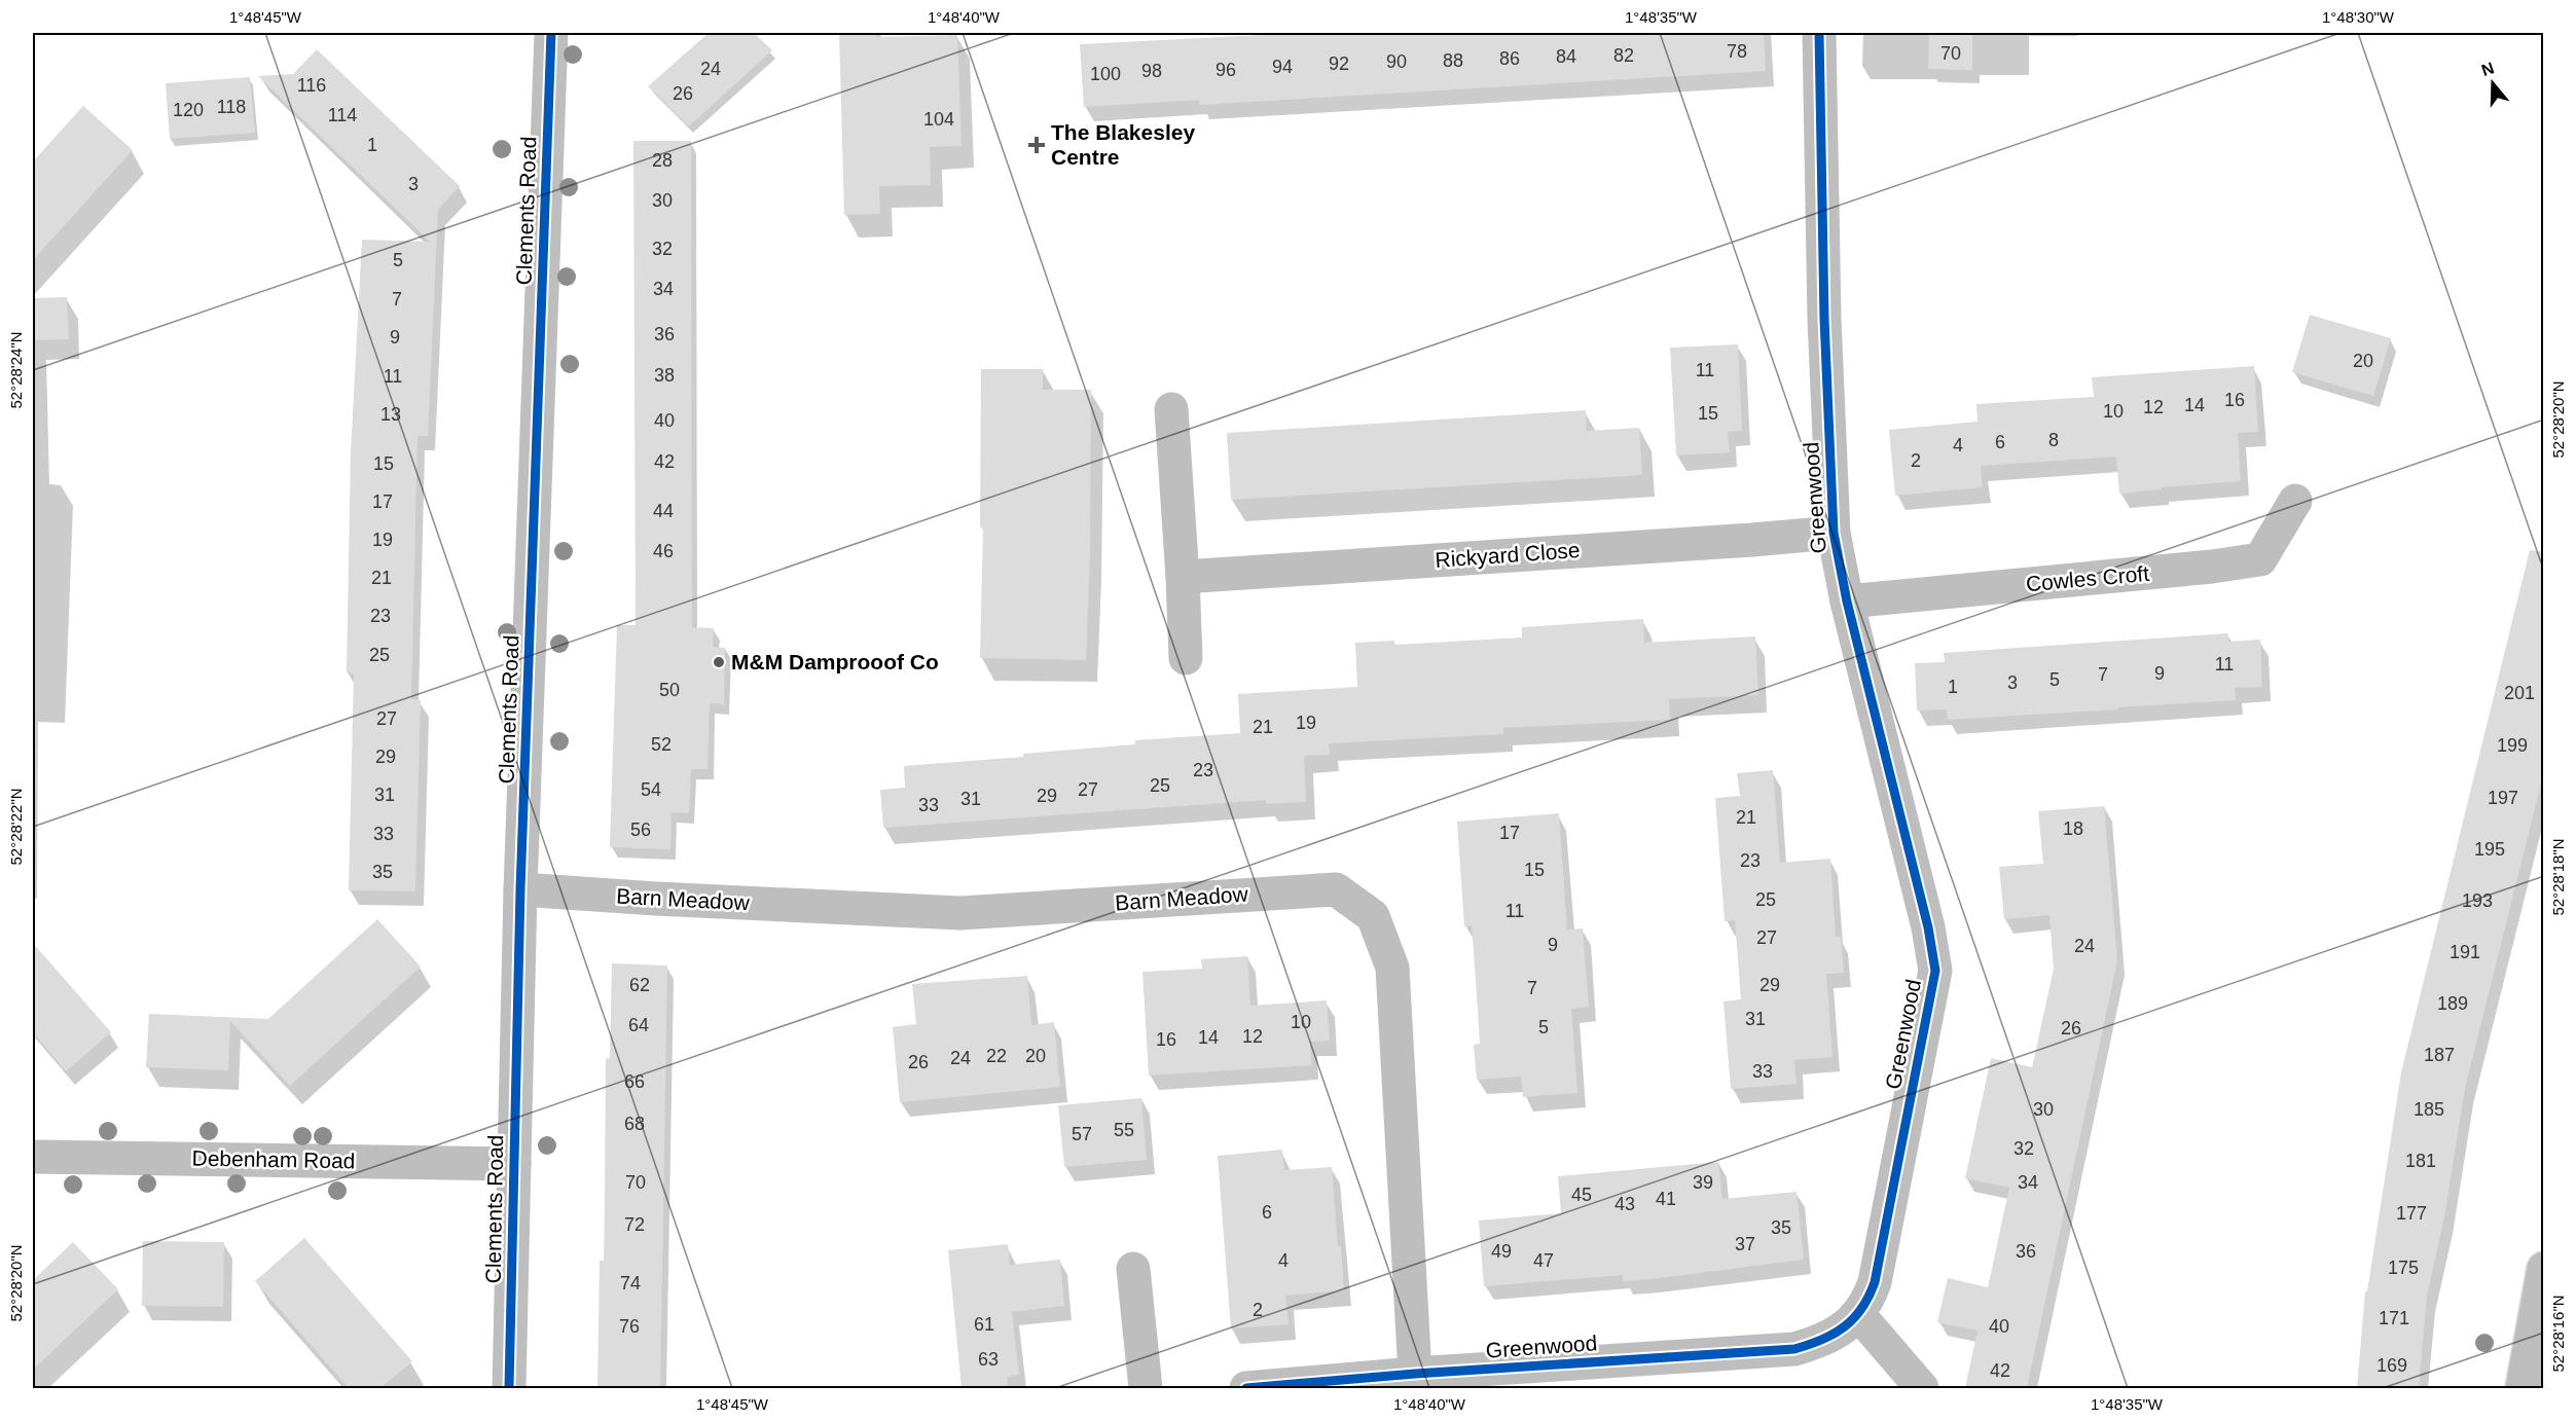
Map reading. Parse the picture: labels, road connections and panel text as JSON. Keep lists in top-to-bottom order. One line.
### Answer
{"streets":{"street":["Clements Road","Greenwood","Rickyard Close","Cowles Croft","Barn Meadow","Debenham Road"]},"crossings":[["Clements Road","Barn Meadow"],["Clements Road","Debenham Road"],["Greenwood","Rickyard Close"],["Greenwood","Cowles Croft"],["Greenwood","Barn Meadow"]],"places":{"health":["The Blakesley Centre"],"other":["M&M Damprooof Co"]},"house_numbers":["78","70","82","84","86","88","90","92","94","24","96","98","100","116","26","118","120","114","104","1","28","3","30","32","5","34","7","36","9","20","11","38","11","16","14","12","10","15","13","40","8","6","4","2","42","15","17","44","19","46","21","23","25","11","9","7","5","3","1","50","201","27","19","21","52","199","29","23","25","54","27","31","29","197","31","33","21","18","56","17","33","195","23","15","35","25","193","11","27","9","24","191","62","29","7","189","31","10","64","5","26","12","14","16","187","22","20","24","26","33","66","30","185","68","55","57","32","181","70","39","34","45","41","43","6","177","72","35","37","49","36","4","47","175","74","2","171","61","76","40","63","169","42"],"north":"top","coordinates":["1°48'45\"W","1°48'40\"W","1°48'35\"W","1°48'30\"W","52°28'24\"N","52°28'20\"N","52°28'22\"N","52°28'18\"N","52°28'16\"N"]}
